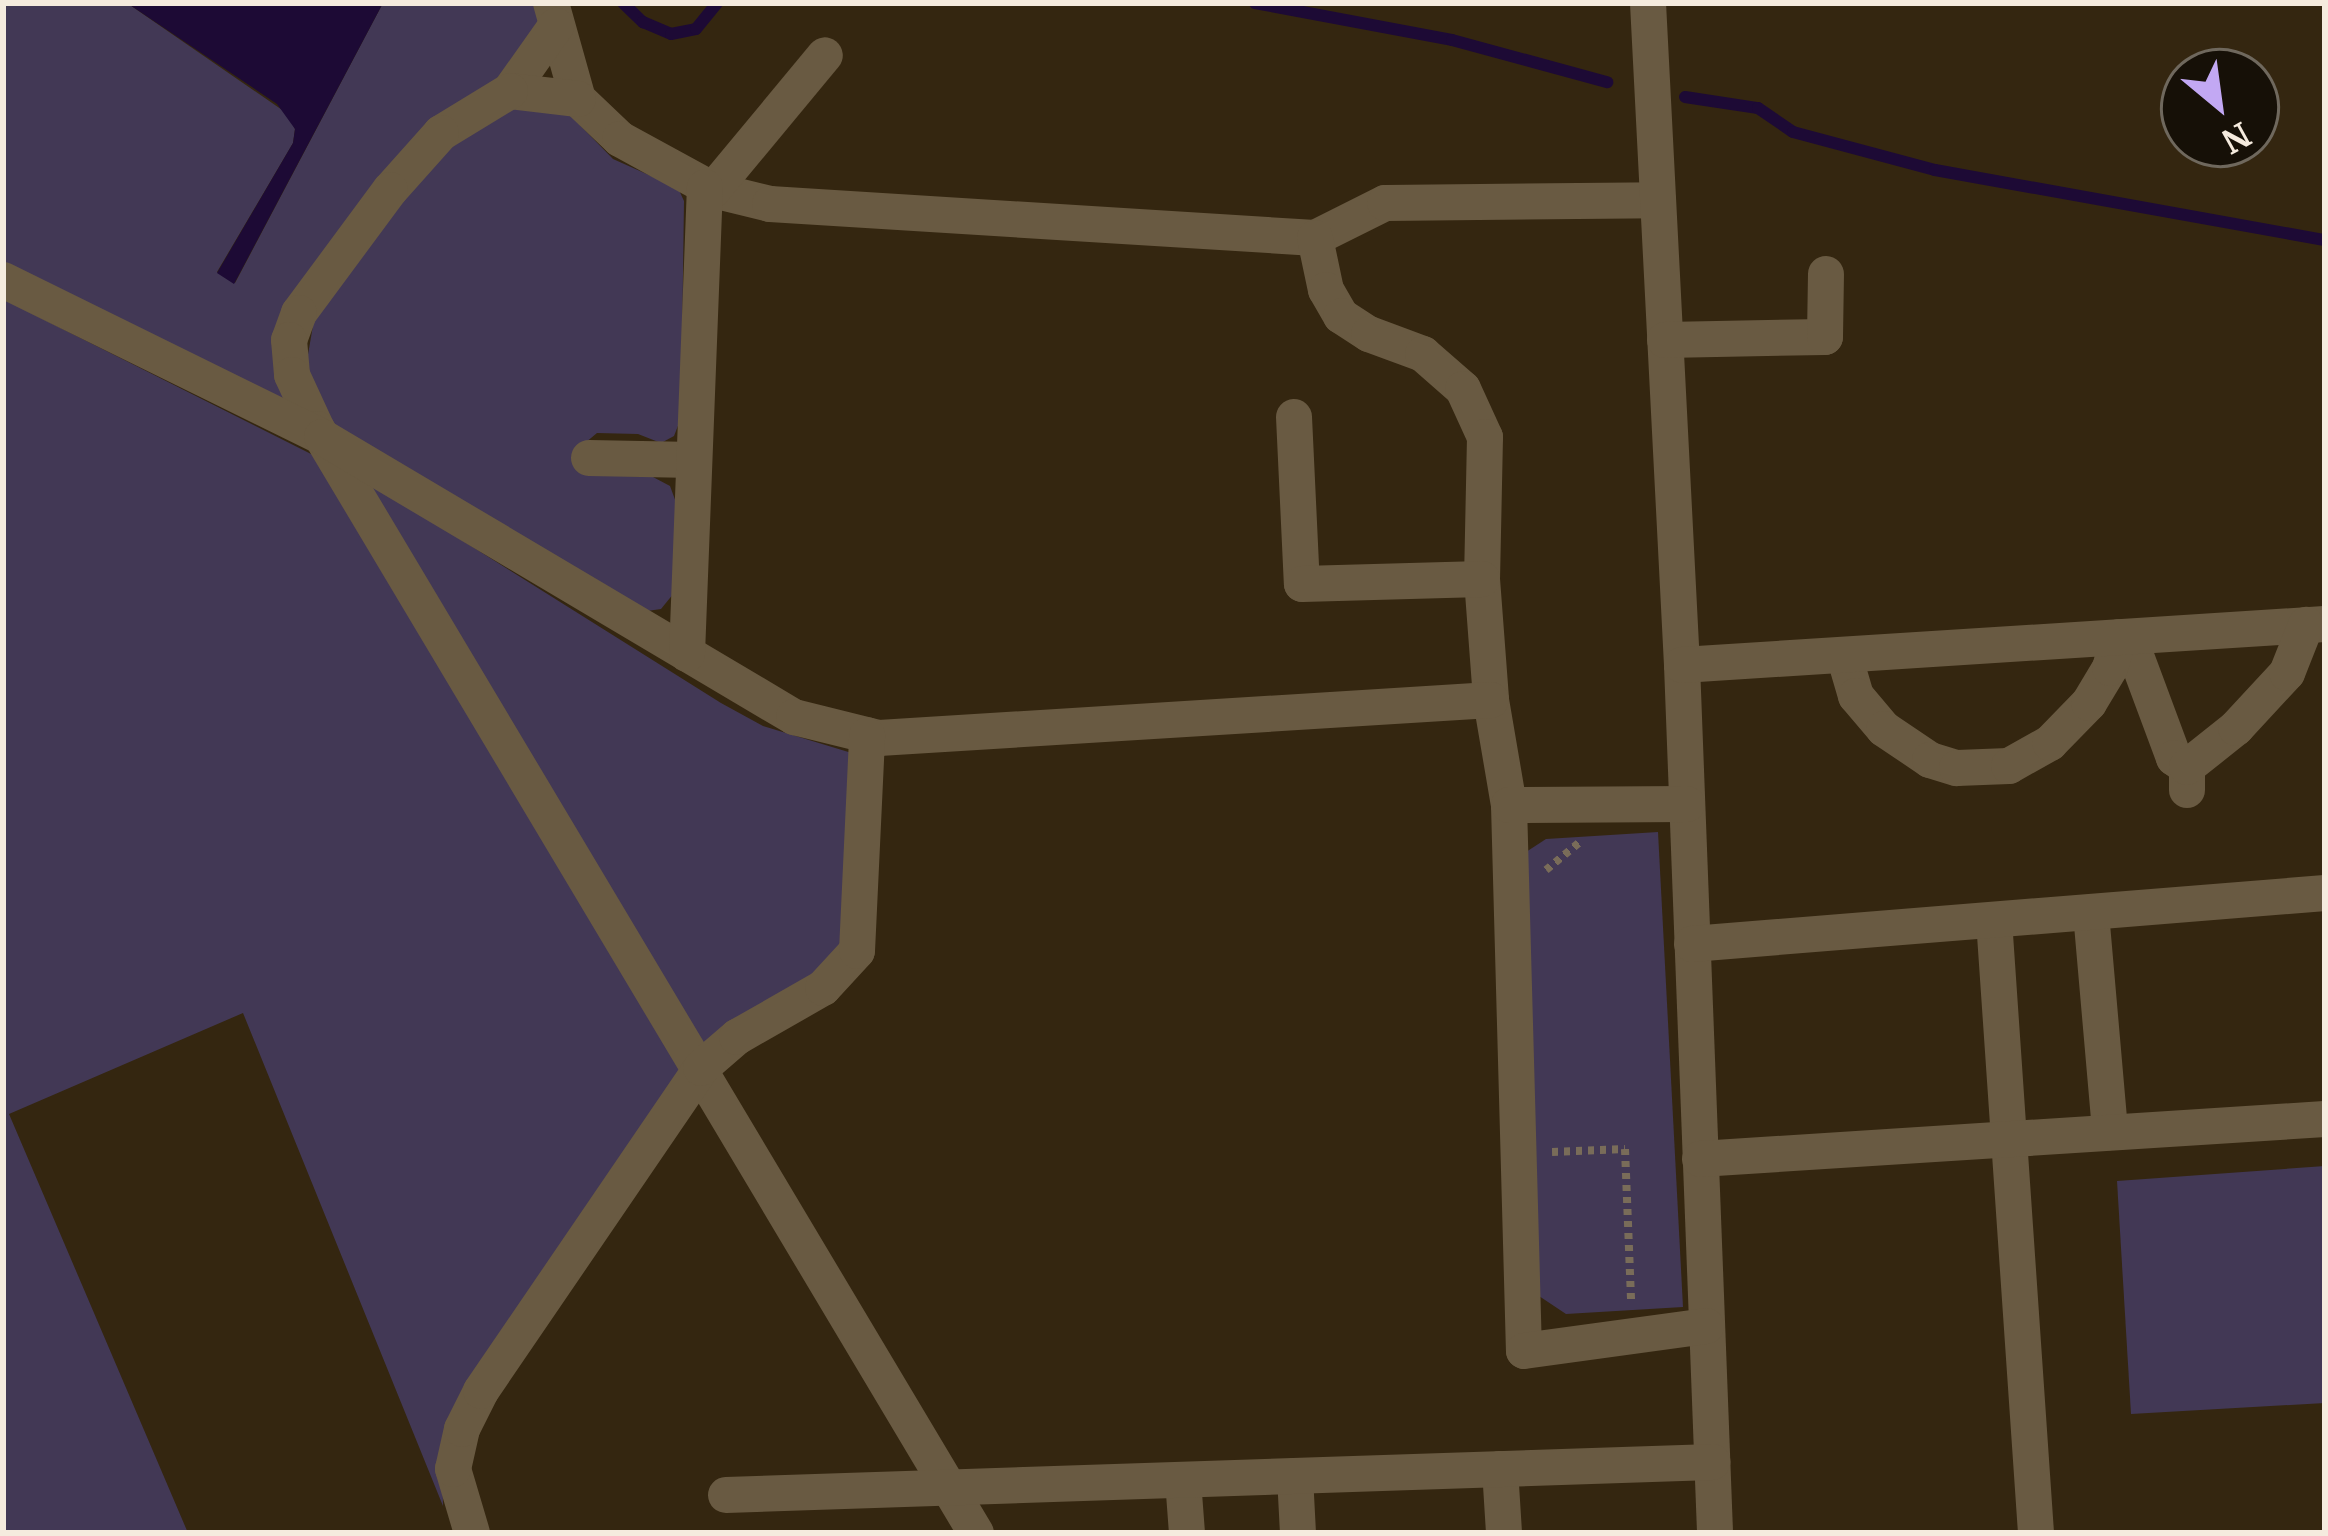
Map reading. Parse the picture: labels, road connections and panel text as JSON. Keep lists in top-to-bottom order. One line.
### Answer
{"north":"bottom right"}
